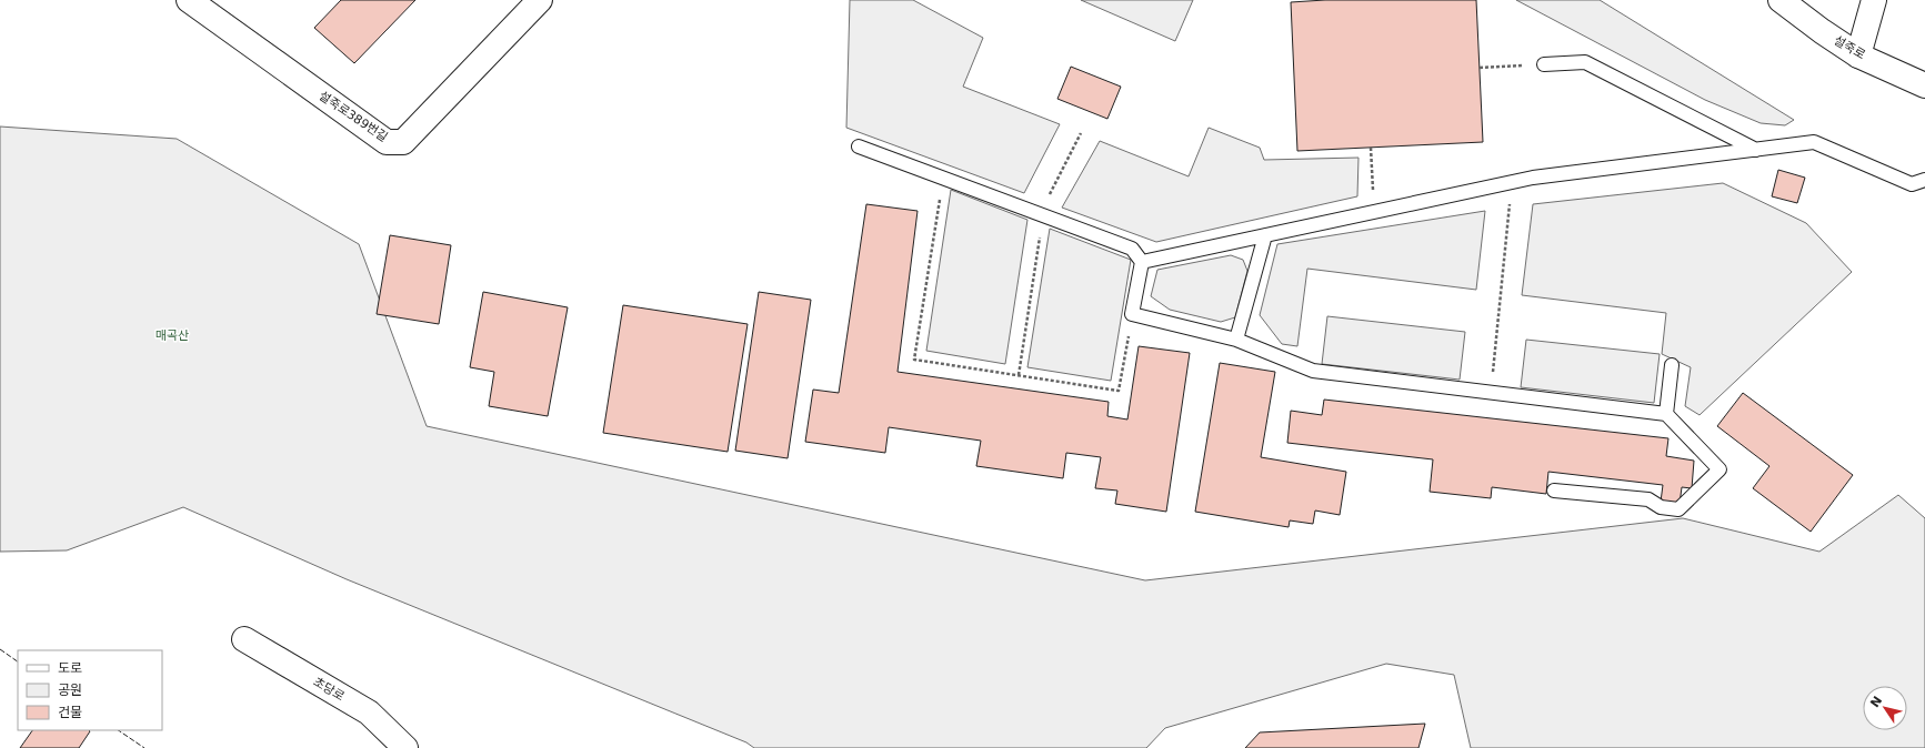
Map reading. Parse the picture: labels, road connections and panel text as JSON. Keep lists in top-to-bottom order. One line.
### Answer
{"streets":{"street":["설죽로","설죽로389번길","초당로"]},"parks":["매곡산"],"legend":["도로","공원","건물"],"north":"top left"}
